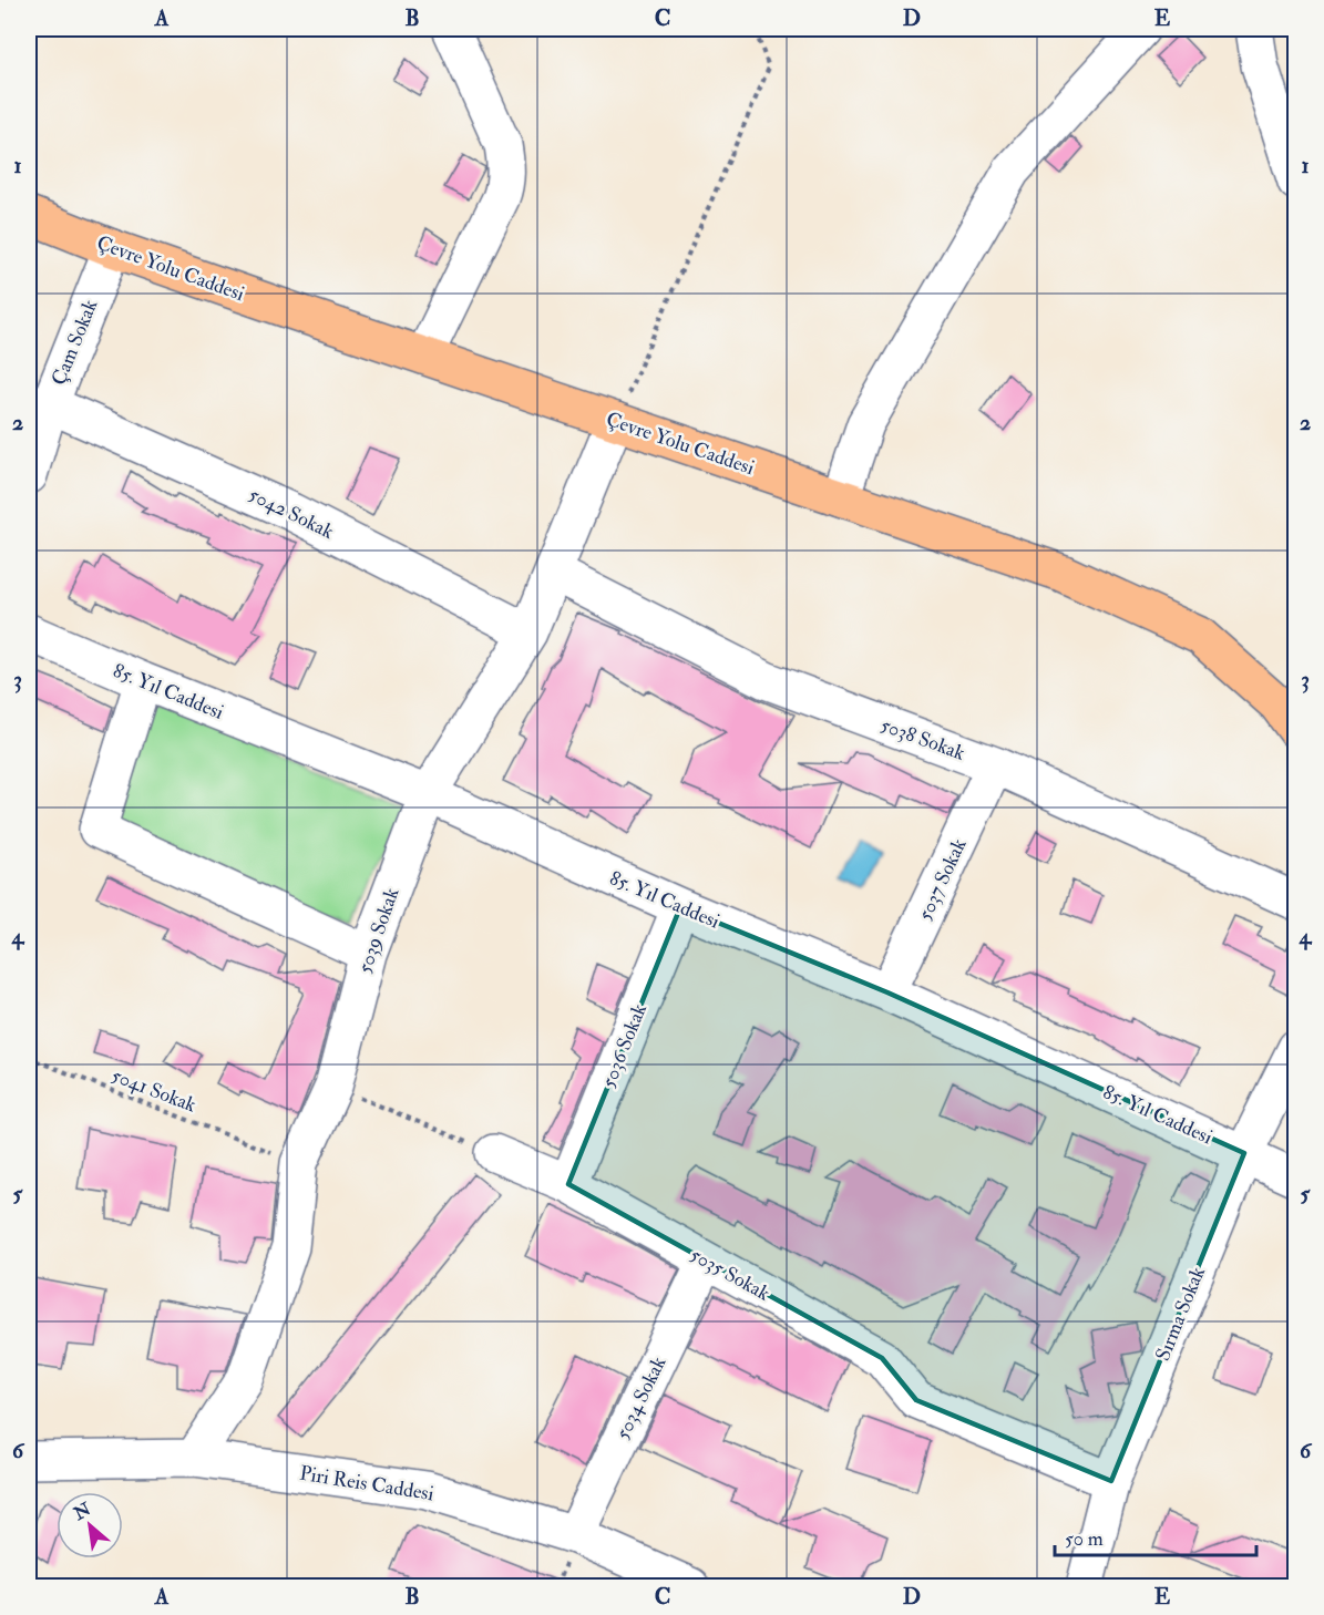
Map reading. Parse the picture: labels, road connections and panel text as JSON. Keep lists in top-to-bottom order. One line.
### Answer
{"streets":{"main road":["Çevre Yolu Caddesi"],"street":["Çam Sokak","5042 Sokak","85. Yıl Caddesi","5038 Sokak","5037 Sokak","5039 Sokak","5036 Sokak","5035 Sokak","Sırma Sokak","5034 Sokak","Piri Reis Caddesi"],"path":["5041 Sokak"]},"crossings":[["Çevre Yolu Caddesi","Çam Sokak"],["Çevre Yolu Caddesi","5039 Sokak"],["Çam Sokak","5042 Sokak"],["5042 Sokak","5039 Sokak"],["85. Yıl Caddesi","5037 Sokak"],["85. Yıl Caddesi","5039 Sokak"],["85. Yıl Caddesi","5036 Sokak"],["85. Yıl Caddesi","Sırma Sokak"],["5038 Sokak","5037 Sokak"],["5038 Sokak","5039 Sokak"],["5039 Sokak","5041 Sokak"],["5039 Sokak","Piri Reis Caddesi"],["5036 Sokak","5035 Sokak"],["5035 Sokak","Sırma Sokak"],["5035 Sokak","5034 Sokak"],["5034 Sokak","Piri Reis Caddesi"]],"scale_bar":"50 m","north":"top left","grid":{"columns":["A","B","C","D","E"],"rows":["1","2","3","4","5","6"]}}
